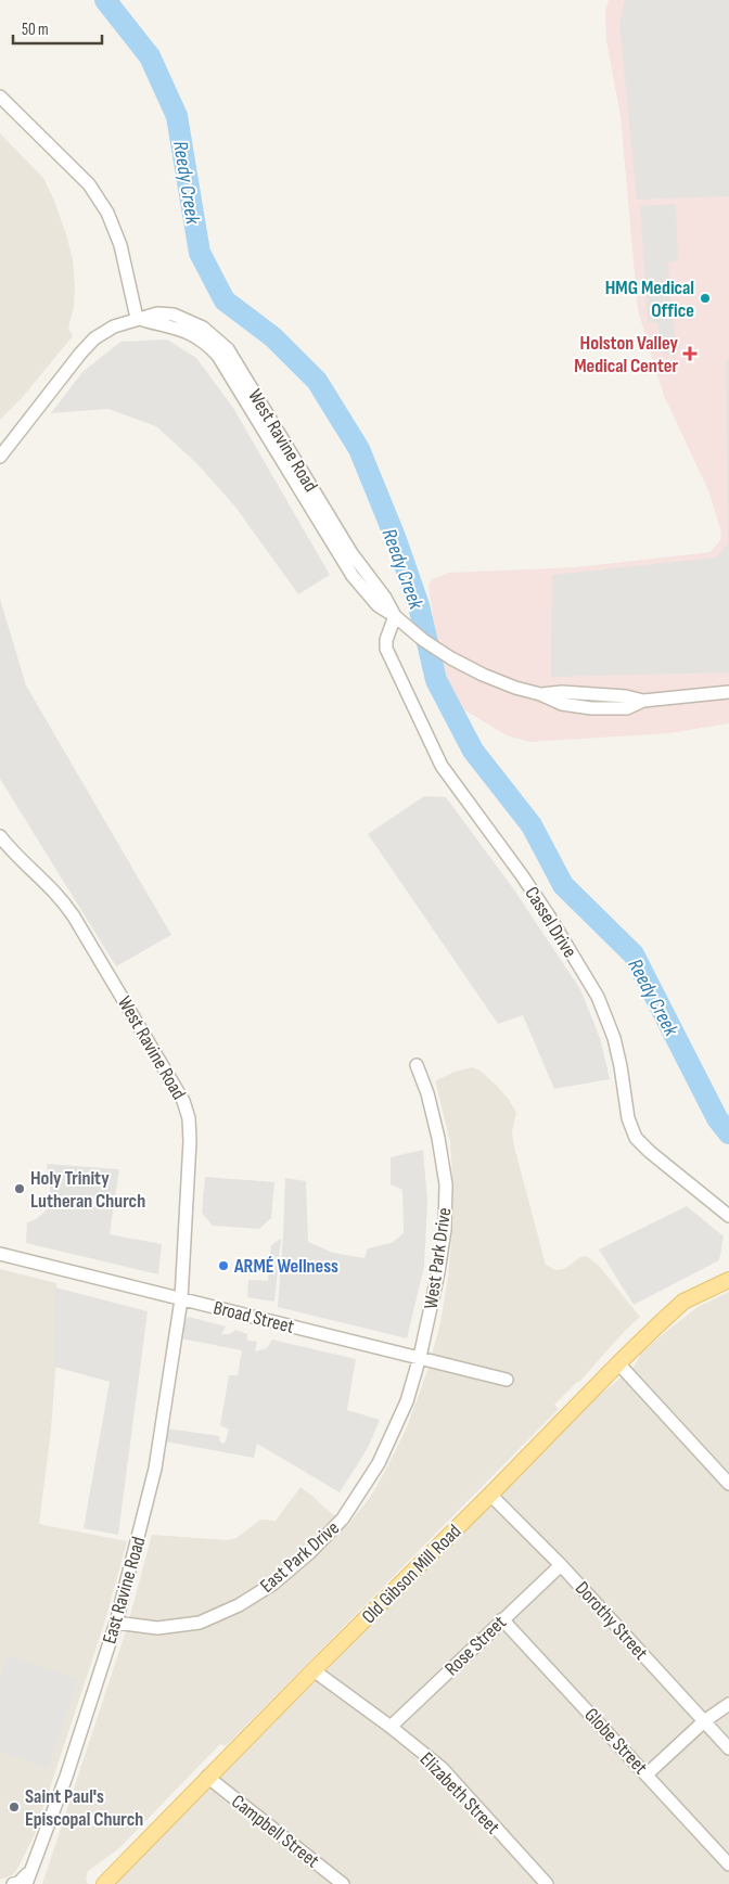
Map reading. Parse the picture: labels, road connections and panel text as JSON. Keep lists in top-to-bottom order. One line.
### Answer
{"streets":{"main road":["Old Gibson Mill Road"],"street":["West Ravine Road","Cassel Drive","West Park Drive","Broad Street","East Park Drive","East Ravine Road","Dorothy Street","Rose Street","Globe Street","Elizabeth Street","Campbell Street"]},"crossings":[["West Ravine Road","Cassel Drive"],["West Ravine Road","Broad Street"],["West Ravine Road","East Ravine Road"],["West Park Drive","Broad Street"],["West Park Drive","East Park Drive"],["Broad Street","East Park Drive"],["Broad Street","East Ravine Road"],["East Park Drive","East Ravine Road"],["Old Gibson Mill Road","Dorothy Street"],["Old Gibson Mill Road","Elizabeth Street"],["Old Gibson Mill Road","Campbell Street"],["Dorothy Street","Rose Street"],["Rose Street","Globe Street"],["Rose Street","Elizabeth Street"]],"water":["Reedy Creek"],"places":{"other":["HMG Medical Office","Holy Trinity Lutheran Church","ARMÉ Wellness","Saint Paul's Episcopal Church"],"health":["Holston Valley Medical Center"]},"scale_bar":"50 m"}
